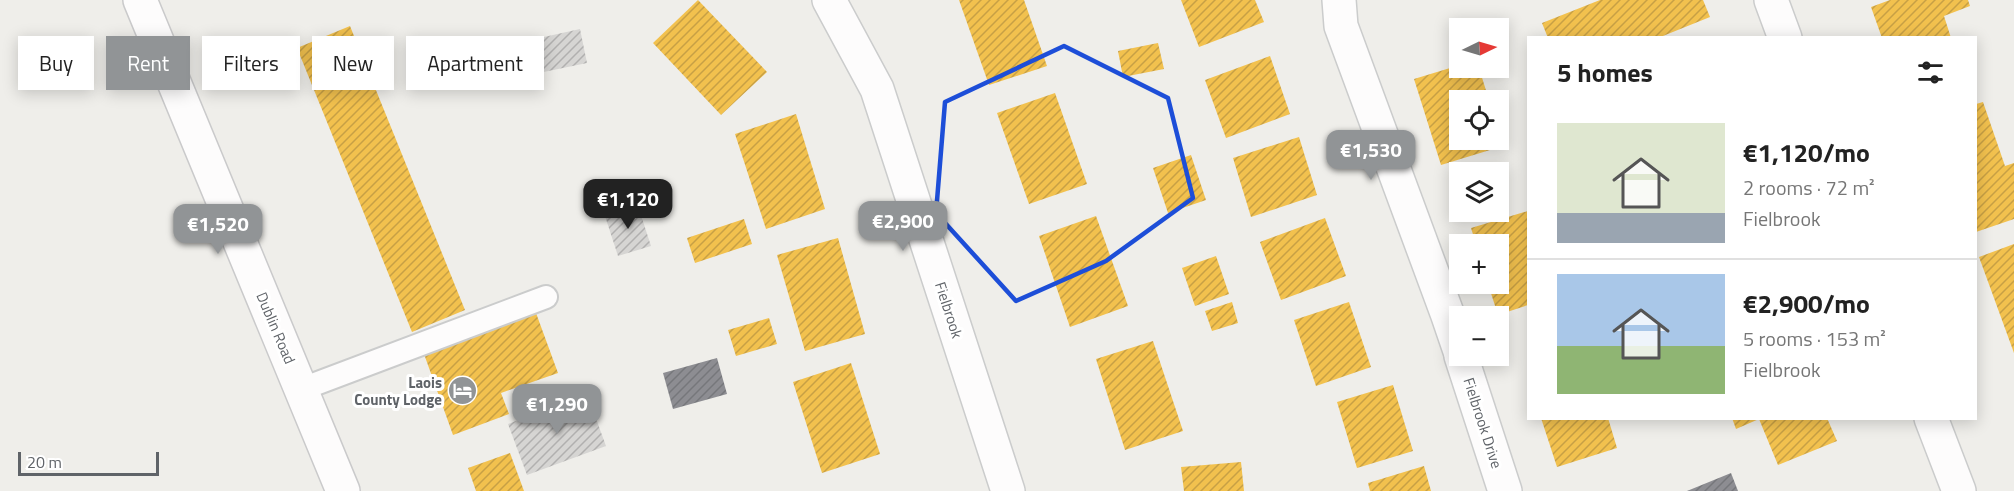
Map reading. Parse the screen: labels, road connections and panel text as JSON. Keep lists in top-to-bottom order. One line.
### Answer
{"streets":{"street":["Fielbrook","Dublin Road","Fielbrook Drive"]},"places":{"hotel":["Laois County Lodge"]},"scale_bar":"20 m","north":"right","page":{"map_buttons":["+","−"],"chip":["Buy","Rent","Filters","New","Apartment"],"heading":"5 homes","list":[{"name":"€1,120/mo","note":"2 rooms · 72 m² · Fielbrook"},{"name":"€2,900/mo","note":"5 rooms · 153 m² · Fielbrook"}],"price":["€1,530","€1,120","€2,900","€1,520","€1,290"],"scale":"20 m"}}
